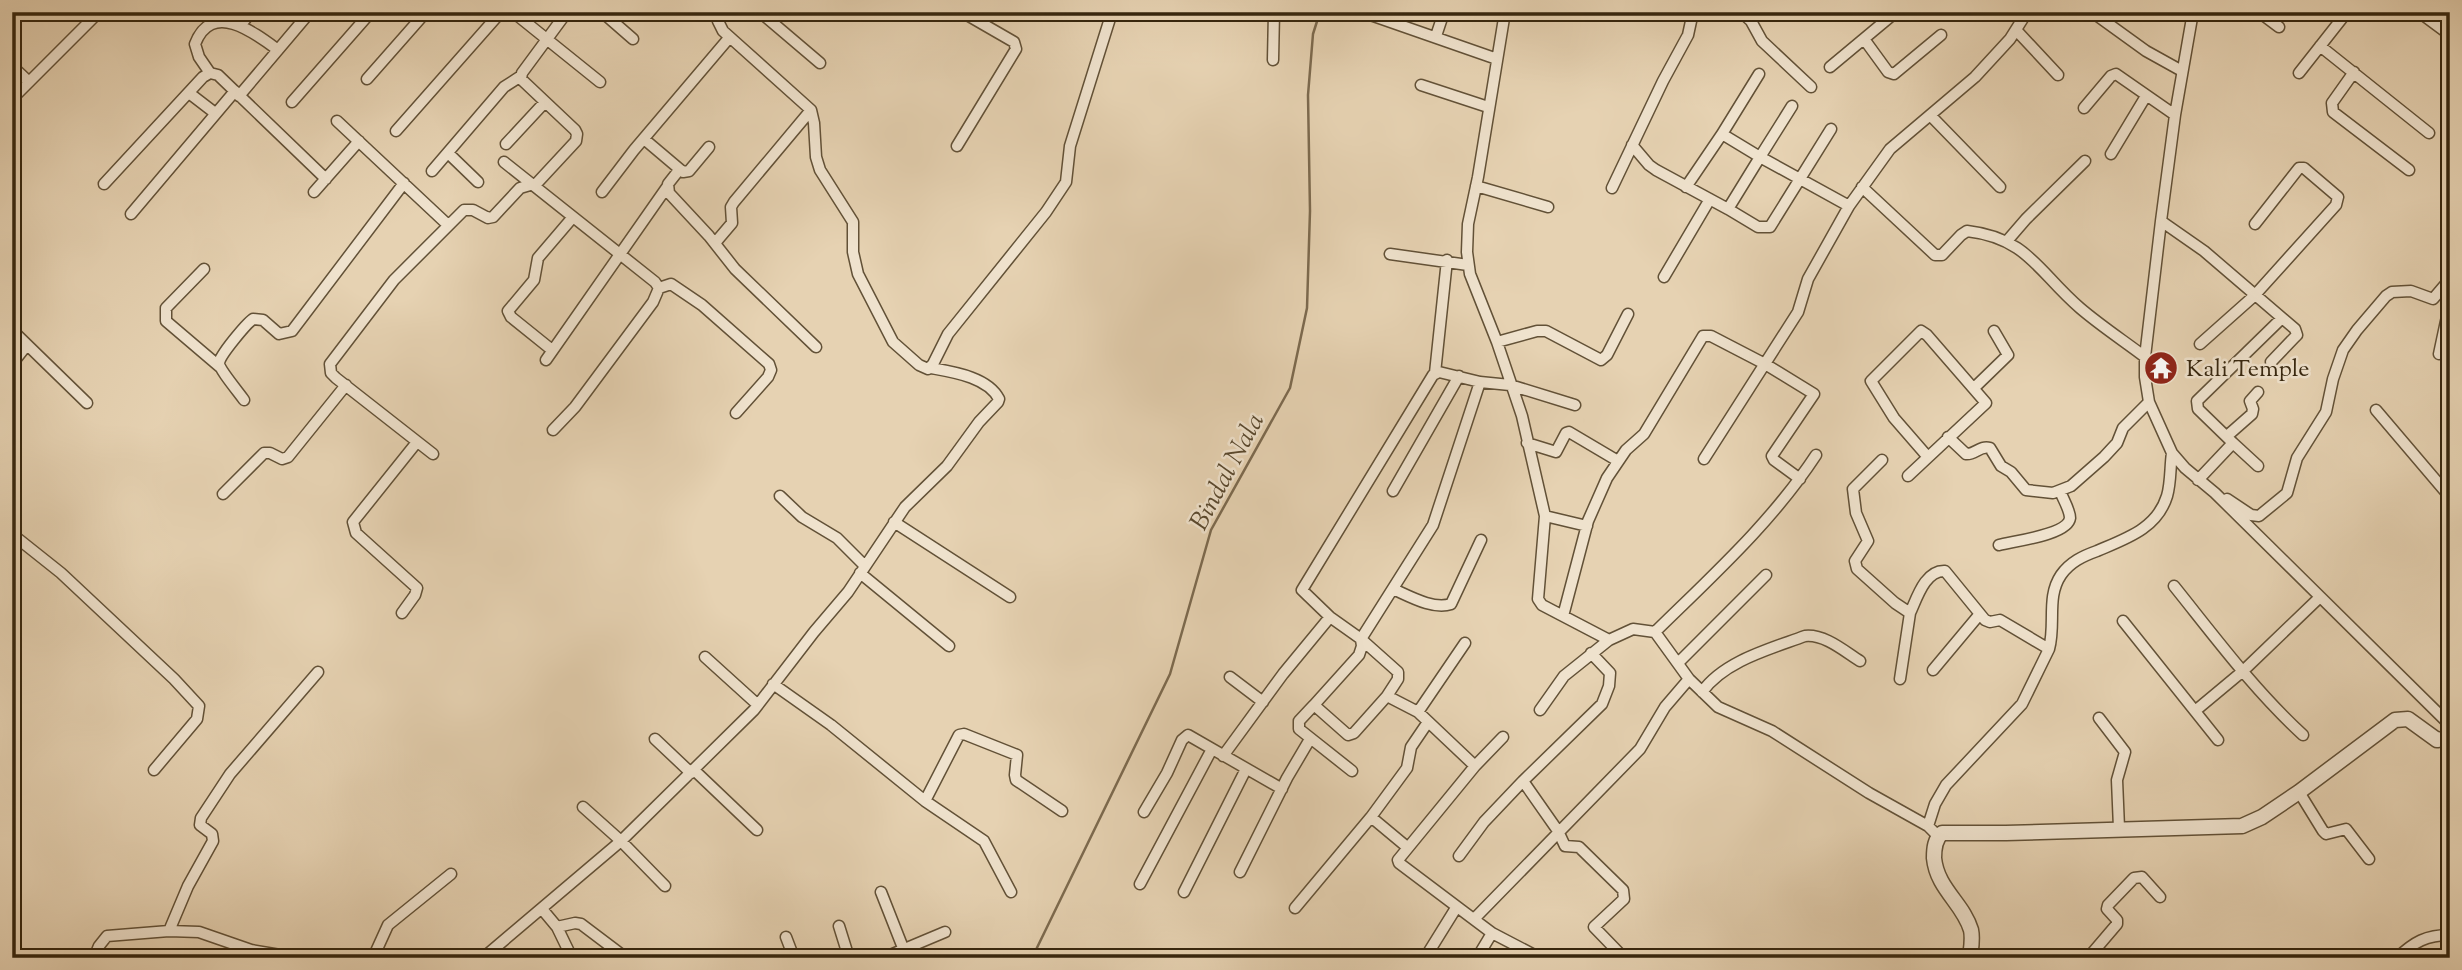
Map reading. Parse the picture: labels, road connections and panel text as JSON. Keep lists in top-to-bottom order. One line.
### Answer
{"water":["Bindal Nala"],"places":{"temple":["Kali Temple"]}}
